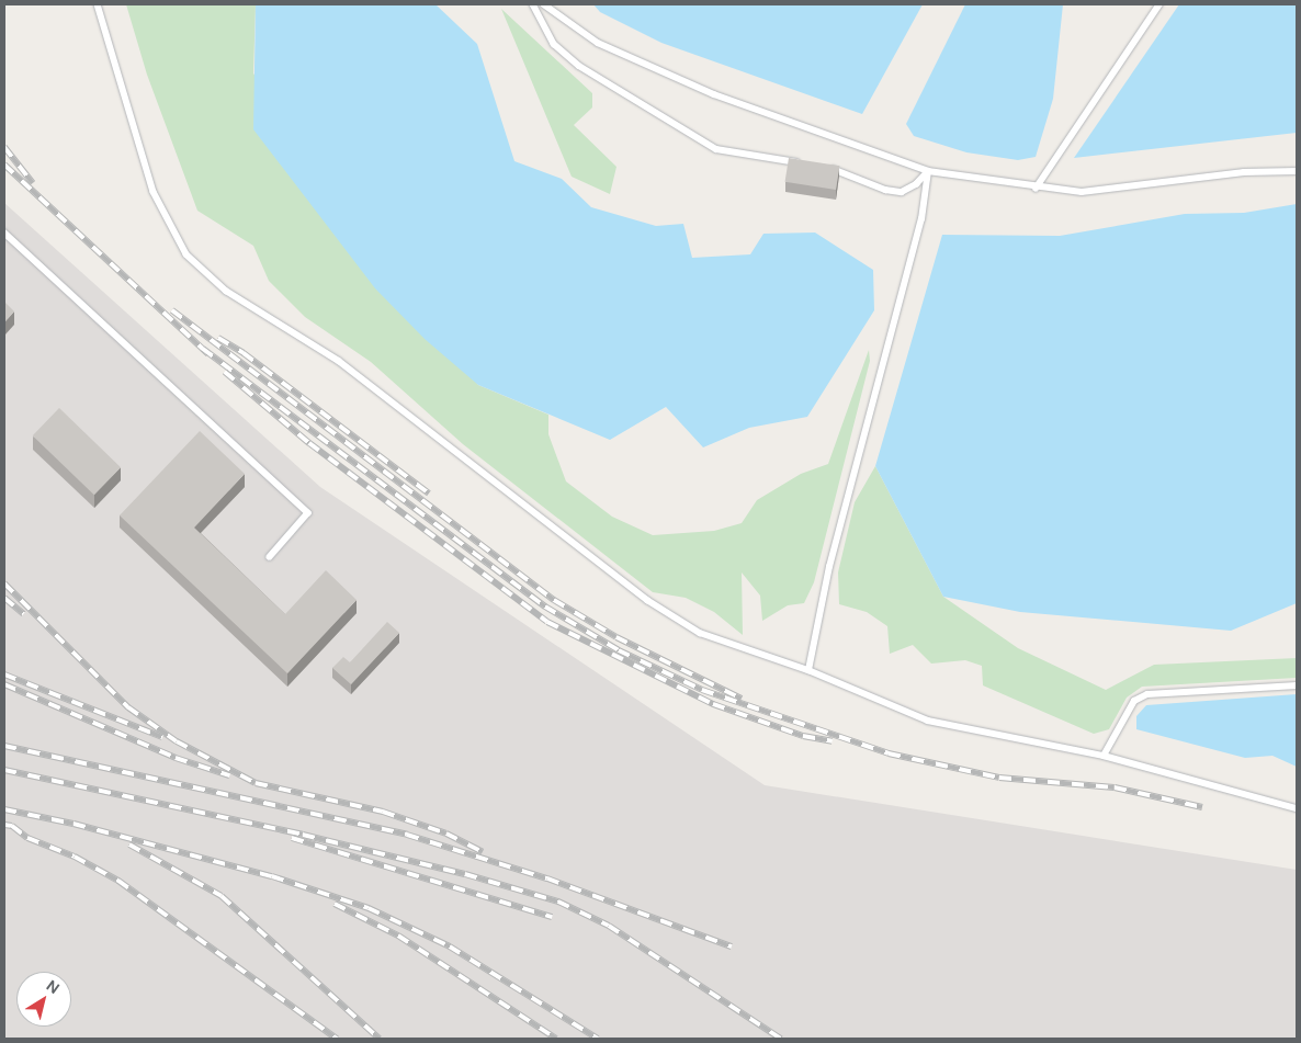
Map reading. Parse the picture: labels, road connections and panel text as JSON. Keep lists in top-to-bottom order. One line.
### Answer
{"north":"top right"}
